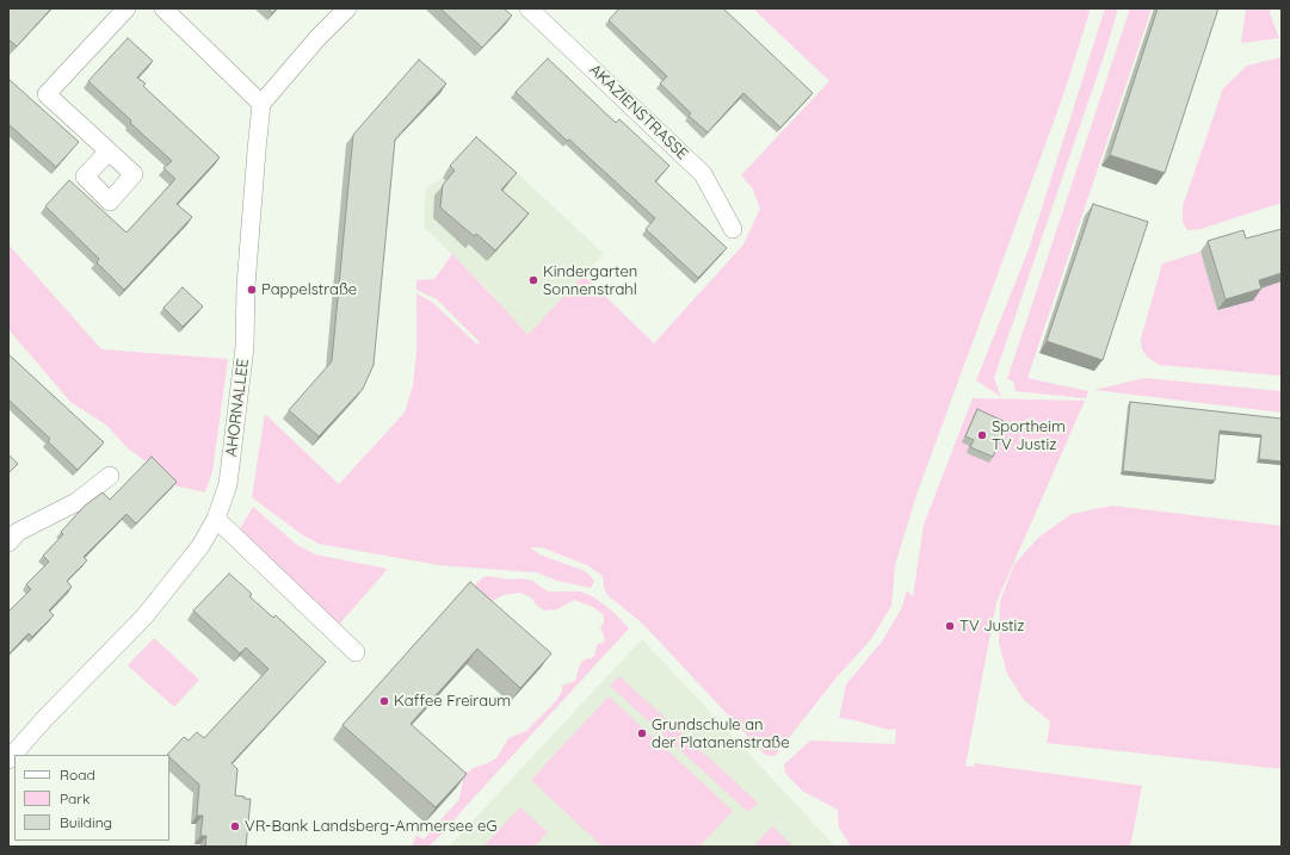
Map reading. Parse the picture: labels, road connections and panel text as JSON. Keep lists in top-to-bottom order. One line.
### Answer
{"streets":{"street":["AKAZIENSTRASSE","AHORNALLEE"]},"places":["Kindergarten Sonnenstrahl","Pappelstraße","Sportheim TV Justiz","TV Justiz","Kaffee Freiraum","Grundschule an der Platanenstraße","VR-Bank Landsberg-Ammersee eG"],"legend":["Road","Park","Building"]}
